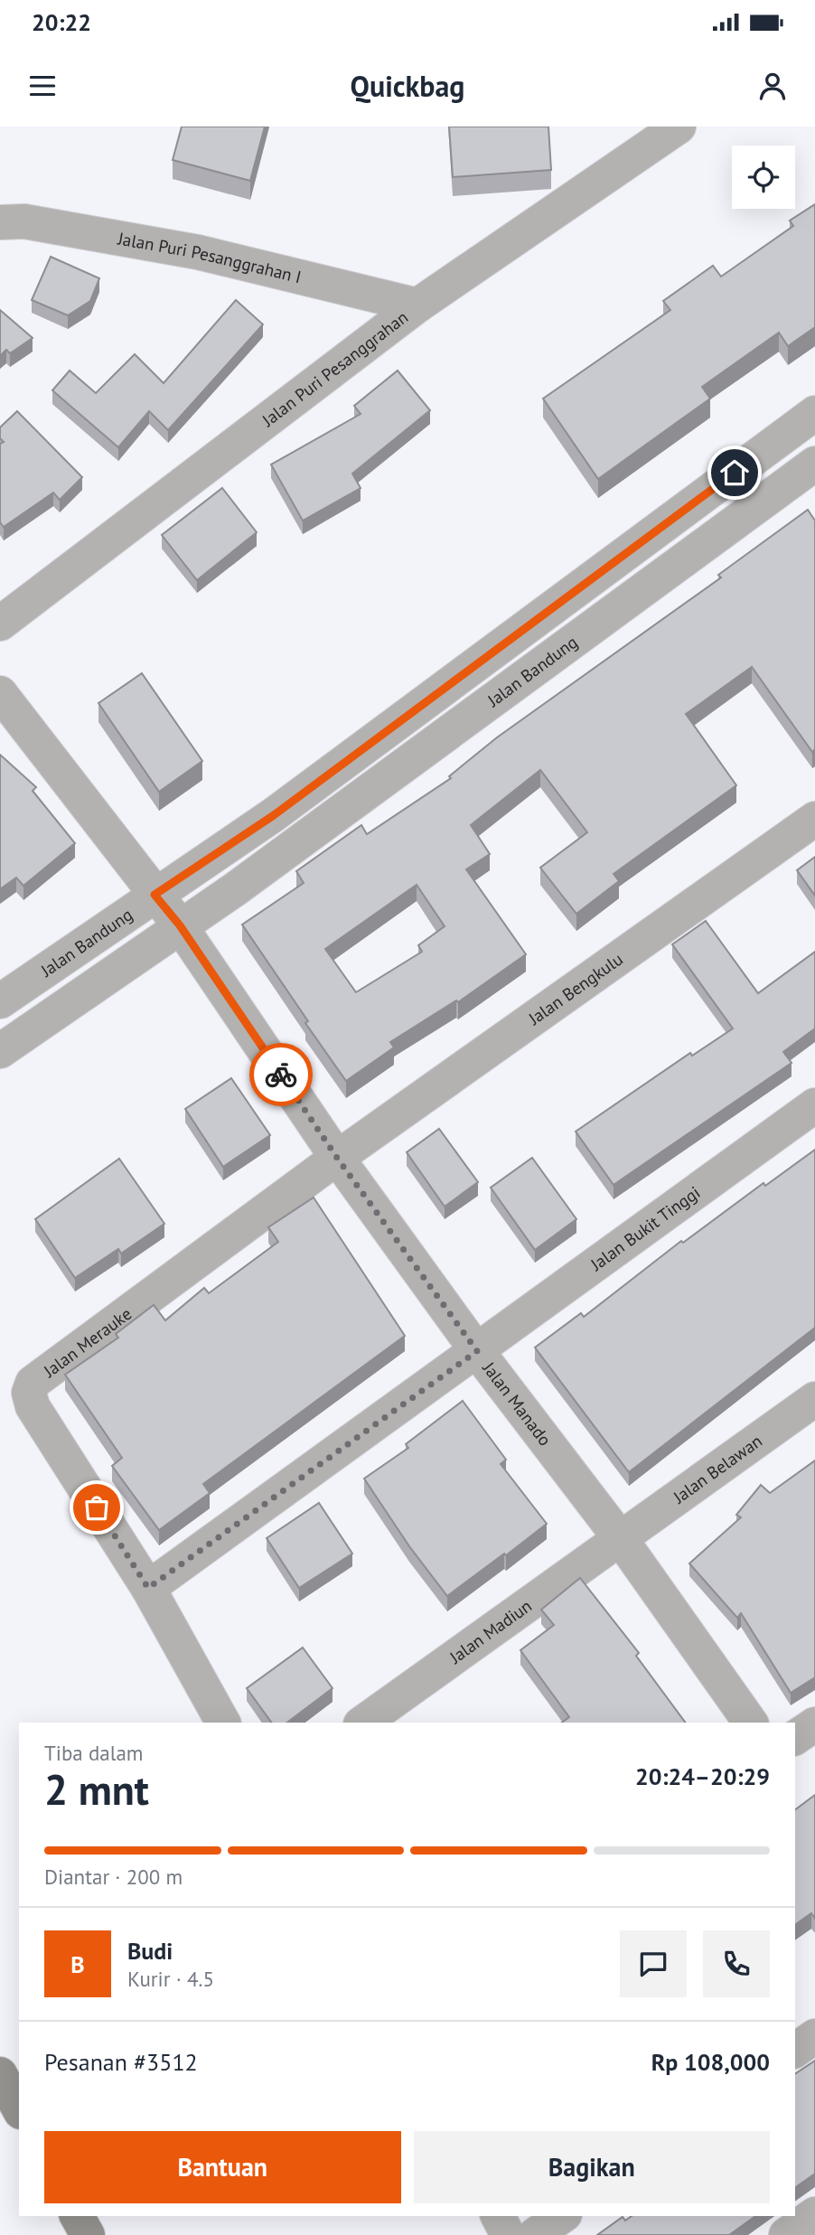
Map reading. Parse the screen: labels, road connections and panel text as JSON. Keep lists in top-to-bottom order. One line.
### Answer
{"streets":{"street":["Jalan Puri Pesanggrahan I","Jalan Puri Pesanggrahan","Jalan Bandung","Jalan Bengkulu","Jalan Bukit Tinggi","Jalan Merauke","Jalan Manado","Jalan Belawan","Jalan Madiun"]},"crossings":[["Jalan Puri Pesanggrahan I","Jalan Puri Pesanggrahan"],["Jalan Bandung","Jalan Manado"],["Jalan Bengkulu","Jalan Merauke"],["Jalan Bengkulu","Jalan Manado"],["Jalan Bukit Tinggi","Jalan Merauke"],["Jalan Bukit Tinggi","Jalan Manado"],["Jalan Merauke","Jalan Manado"],["Jalan Manado","Jalan Belawan"],["Jalan Manado","Jalan Madiun"],["Jalan Belawan","Jalan Madiun"]],"page":{"status":"20:22","header":"Quickbag","heading":["2 mnt","Tiba dalam","20:24–20:29"],"panel":["Budi","Kurir · 4.5","Pesanan #3512","Rp 108,000"],"bar":"Diantar · 200 m","round":"B","buttons":["Bantuan","Bagikan"]}}
